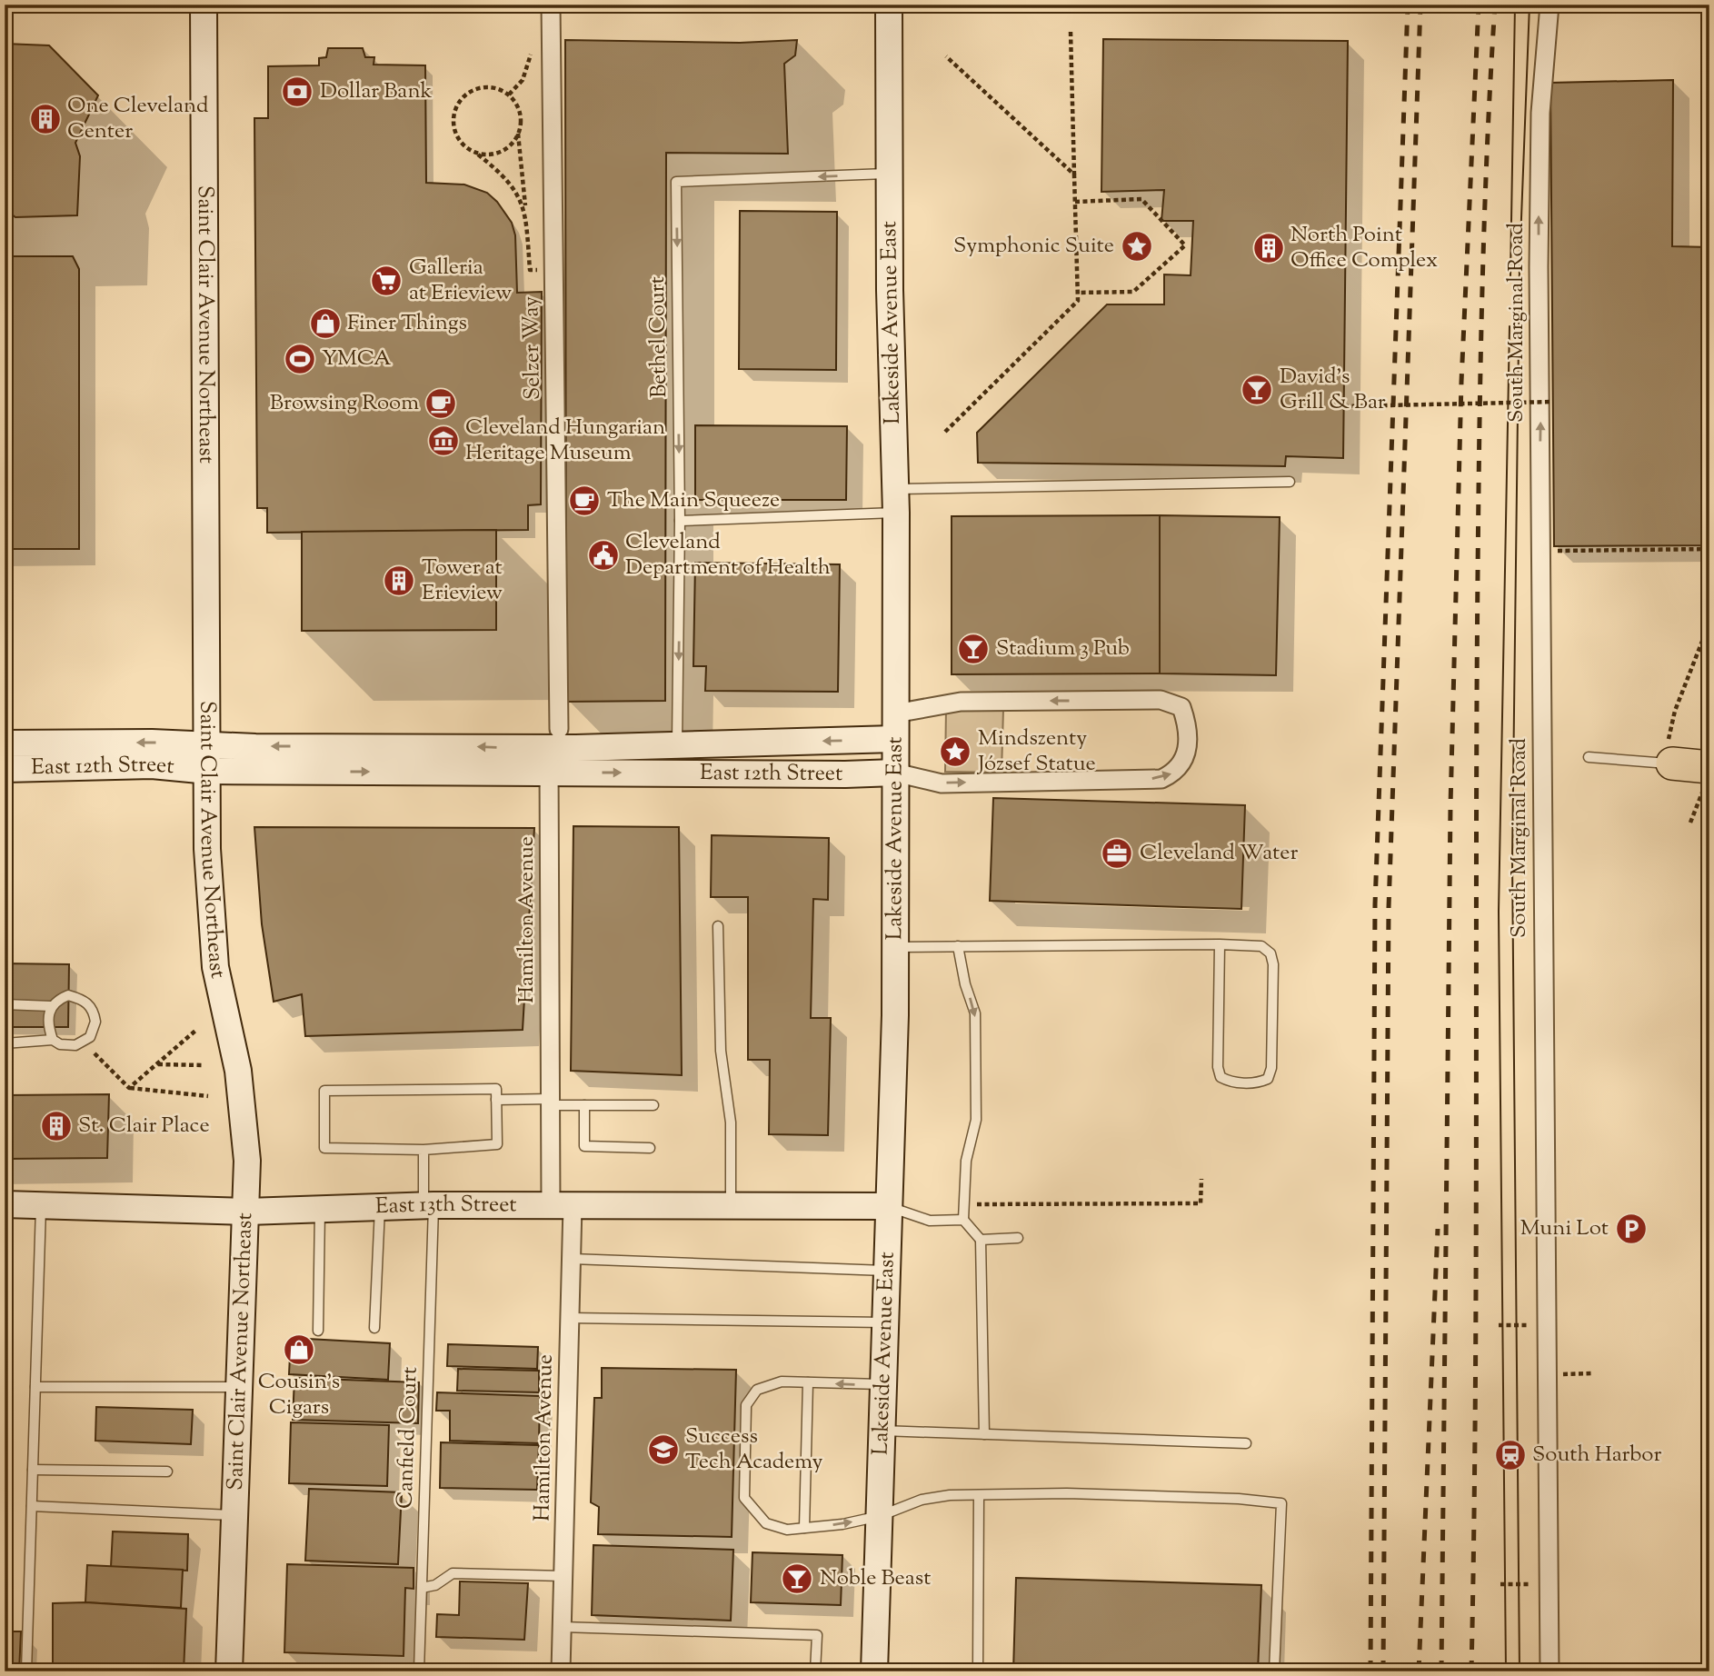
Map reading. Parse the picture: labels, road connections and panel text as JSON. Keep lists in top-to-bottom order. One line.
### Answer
{"streets":{"street":["Lakeside Avenue East","South Marginal Road","Saint Clair Avenue Northeast","Selzer Way","East 12th Street","Hamilton Avenue","East 13th Street"],"lane":["Bethel Court","Canfield Court"]},"crossings":[["Lakeside Avenue East","Bethel Court"],["Lakeside Avenue East","East 12th Street"],["Lakeside Avenue East","East 13th Street"],["Saint Clair Avenue Northeast","East 12th Street"],["Saint Clair Avenue Northeast","East 13th Street"],["Bethel Court","East 12th Street"],["Selzer Way","East 12th Street"],["Selzer Way","Hamilton Avenue"],["East 12th Street","Hamilton Avenue"],["Hamilton Avenue","East 13th Street"],["East 13th Street","Canfield Court"]],"places":{"bank":["Dollar Bank"],"building":["One Cleveland Center","North Point Office Complex","Tower at Erieview","St. Clair Place"],"place":["Symphonic Suite","Mindszenty József Statue"],"supermarket":["Galleria at Erieview"],"shop":["Finer Things","Cousin's Cigars"],"sports":["YMCA"],"bar":["David's Grill & Bar","Stadium 3 Pub","Noble Beast"],"cafe":["Browsing Room","The Main Squeeze"],"museum":["Cleveland Hungarian Heritage Museum"],"public building":["Cleveland Department of Health"],"office":["Cleveland Water"],"parking":["Muni Lot"],"school or university":["Success Tech Academy"],"station":["South Harbor"]}}
